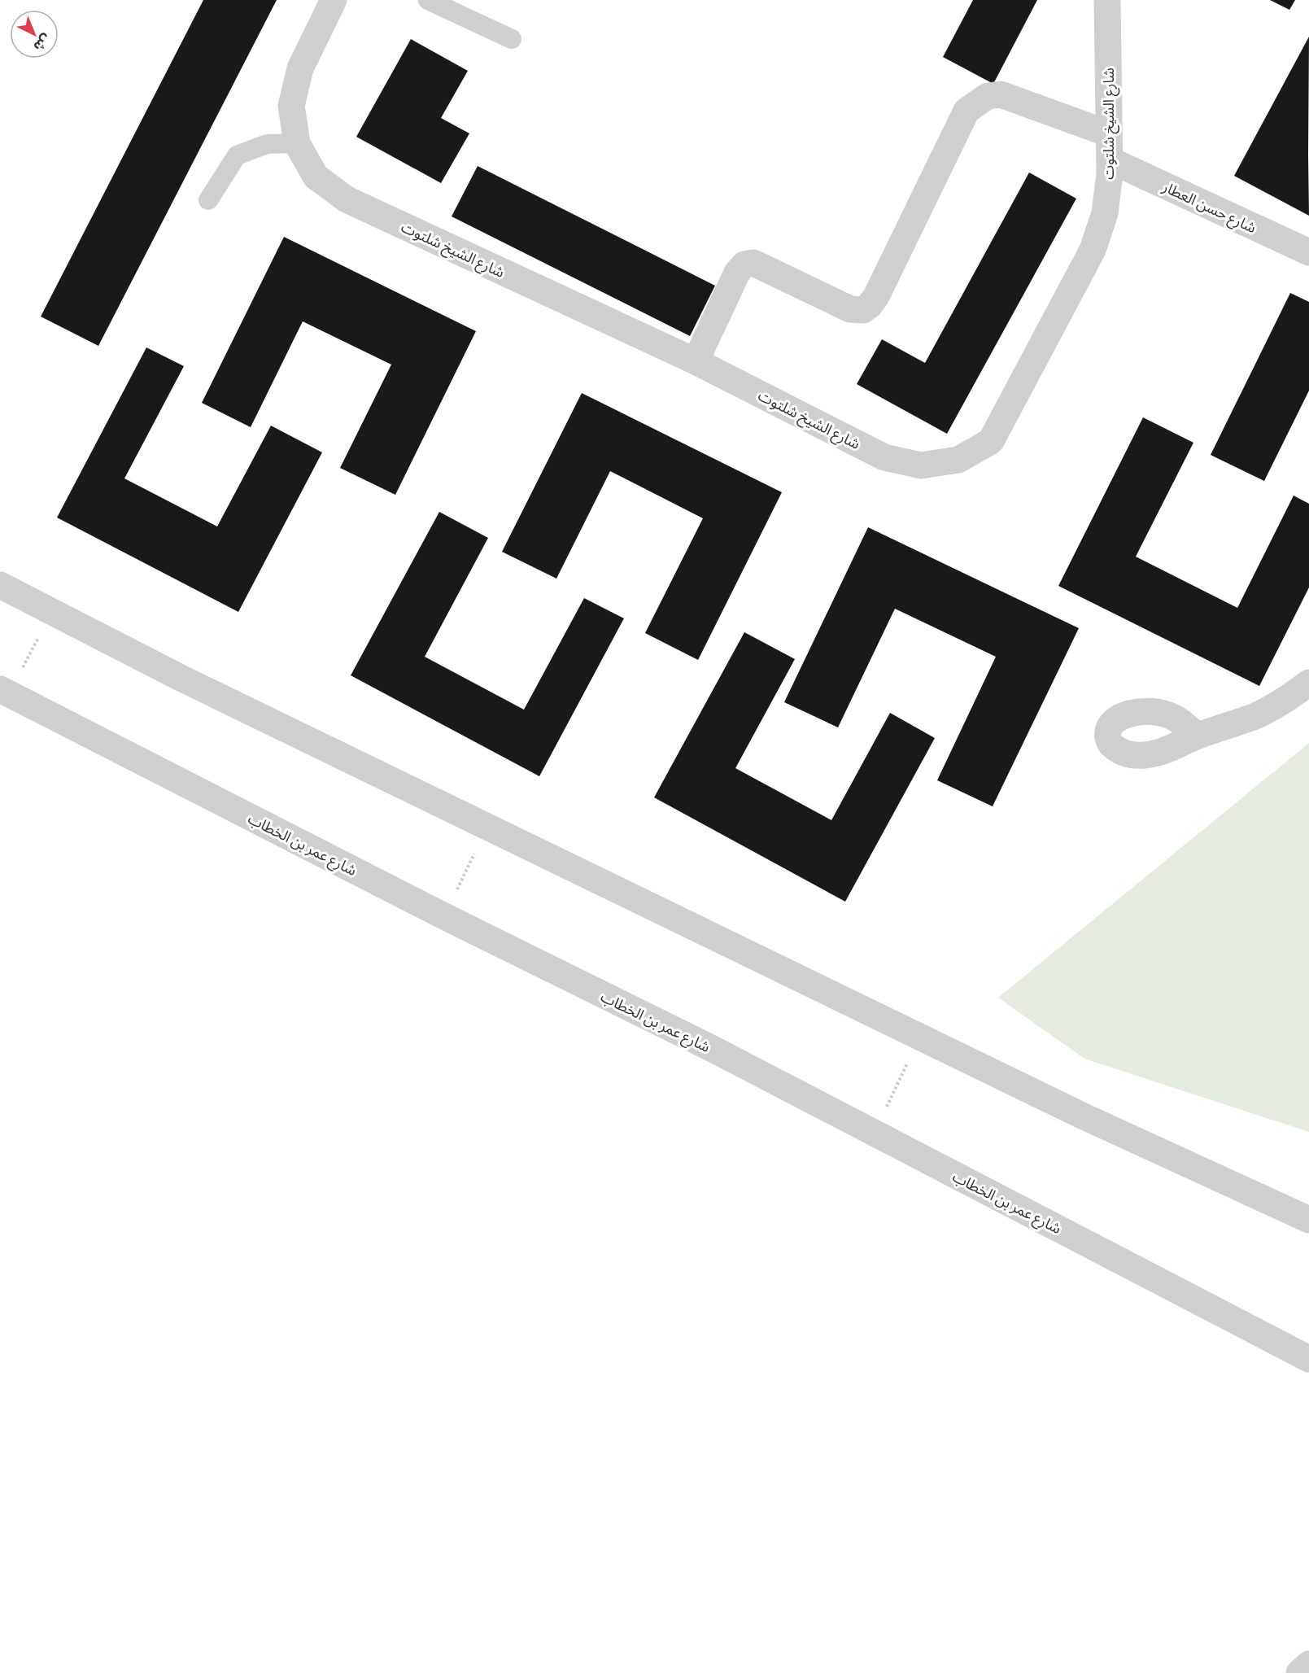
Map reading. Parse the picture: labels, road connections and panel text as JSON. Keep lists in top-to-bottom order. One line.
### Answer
{"streets":{"street":["شارع الشيخ شلتوت","شارع حسن العطار","شارع عمر بن الخطاب"]},"crossings":[["شارع الشيخ شلتوت","شارع حسن العطار"]],"north":"bottom right"}
